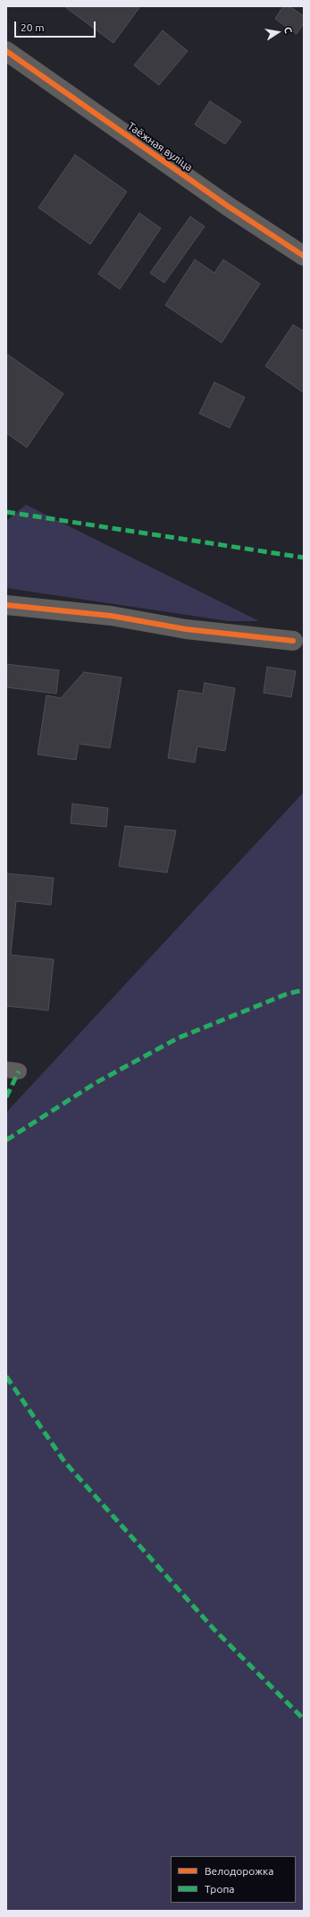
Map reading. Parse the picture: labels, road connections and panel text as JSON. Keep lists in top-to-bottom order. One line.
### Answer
{"streets":{"street":["Таёжная вуліца"]},"legend":["Велодорожка","Тропа"],"scale_bar":"20 m","north":"right"}
